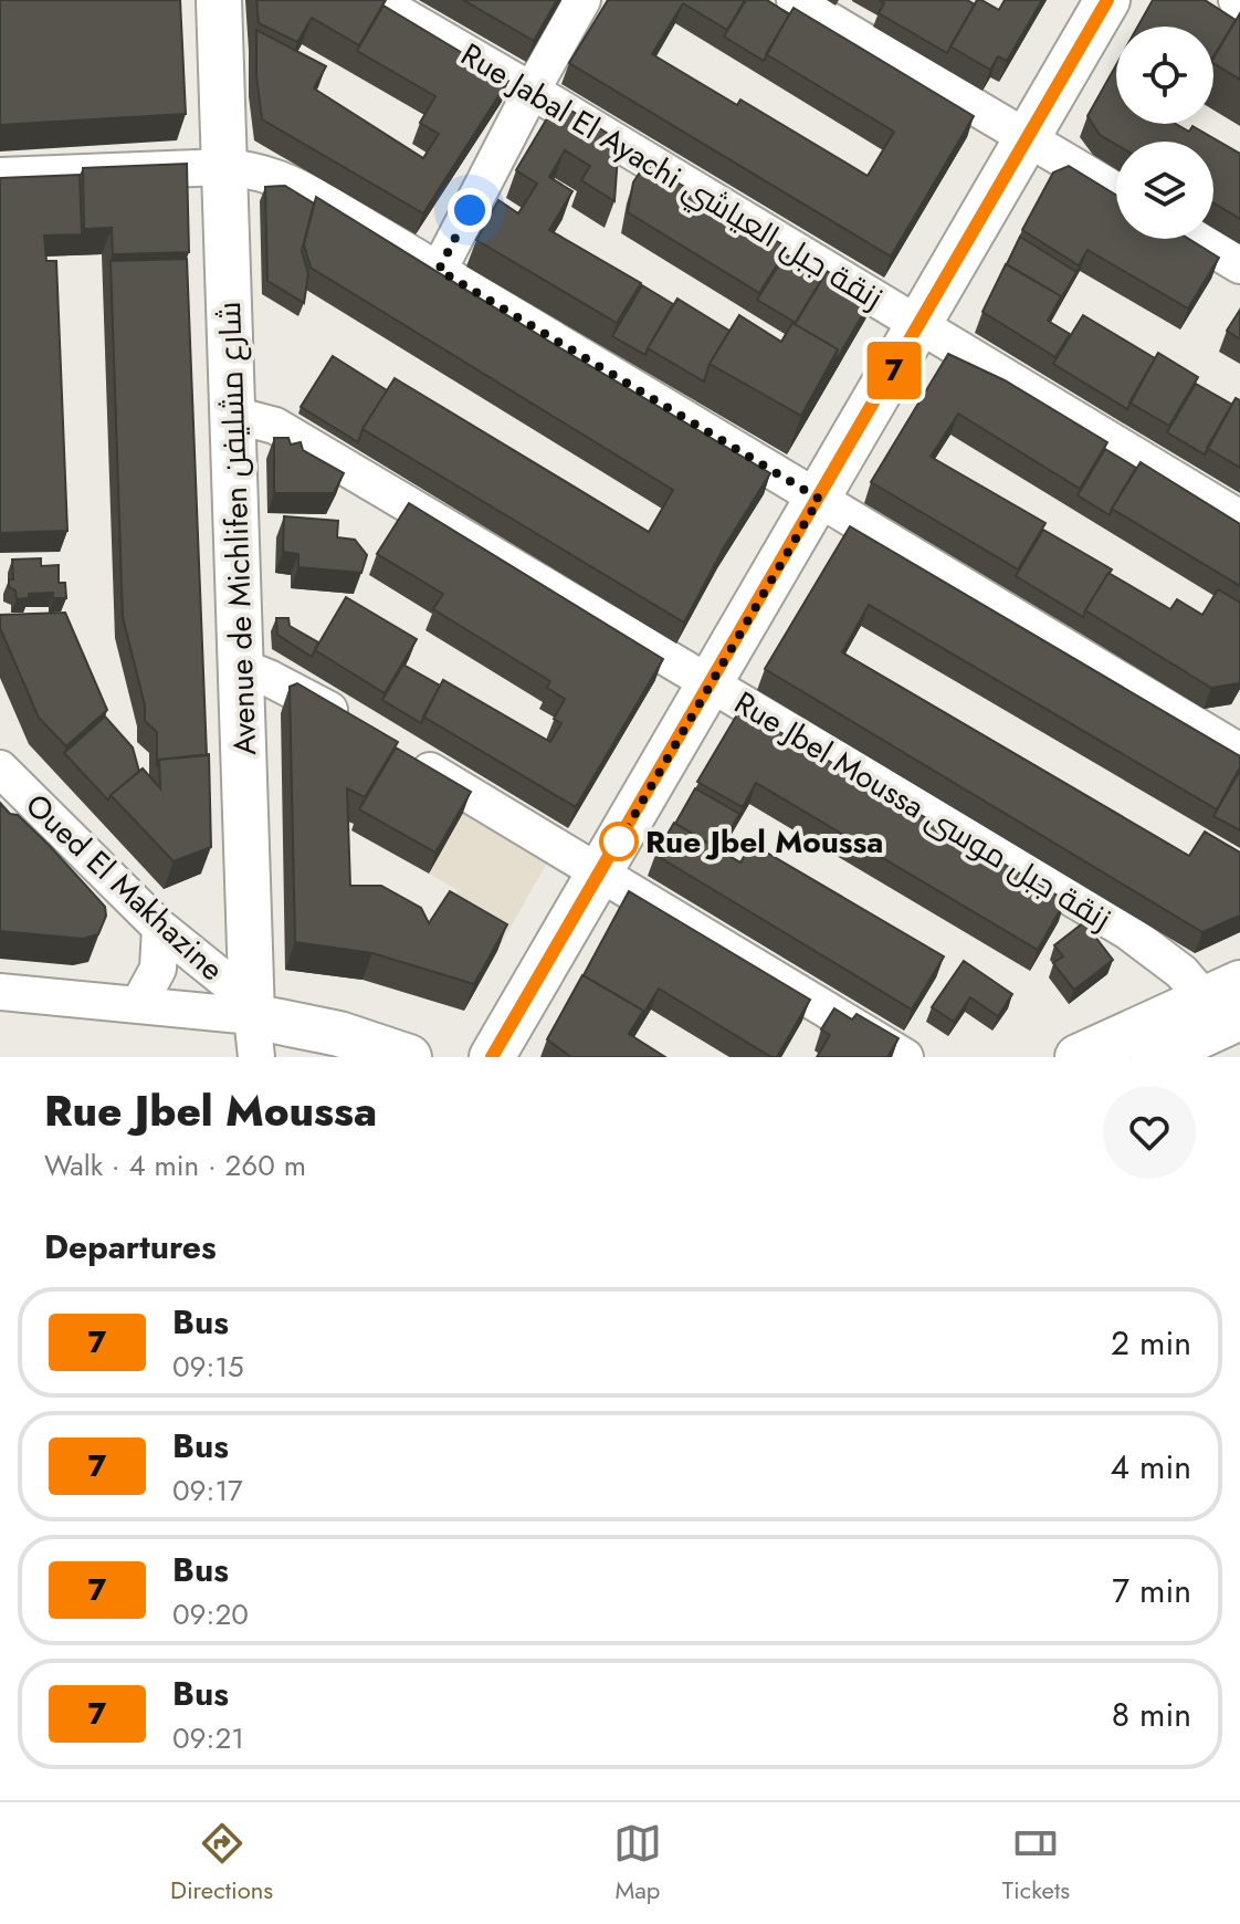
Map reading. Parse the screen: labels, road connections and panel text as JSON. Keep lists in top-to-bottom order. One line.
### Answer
{"streets":{"main road":["Avenue de Michlifen شارع مشليفن"],"street":["Rue Jabal El Ayachi زنقة جبل العياشي","Rue Jbel Moussa زنقة جبل موسى","Oued El Makhazine"]},"crossings":[["Avenue de Michlifen شارع مشليفن","Rue Jbel Moussa زنقة جبل موسى"],["Avenue de Michlifen شارع مشليفن","Oued El Makhazine"]],"places":["Rue Jbel Moussa"],"lines":["bus line 7"],"page":{"on_map":"7","heading":[["Rue Jbel Moussa","Walk · 4 min · 260 m"],"Departures"],"list":[{"mark":"7","name":"Bus","note":"09:15","value":"2 min"},{"mark":"7","name":"Bus","note":"09:17","value":"4 min"},{"mark":"7","name":"Bus","note":"09:20","value":"7 min"},{"mark":"7","name":"Bus","note":"09:21","value":"8 min"}],"tabs":["Directions","Map","Tickets"]}}
